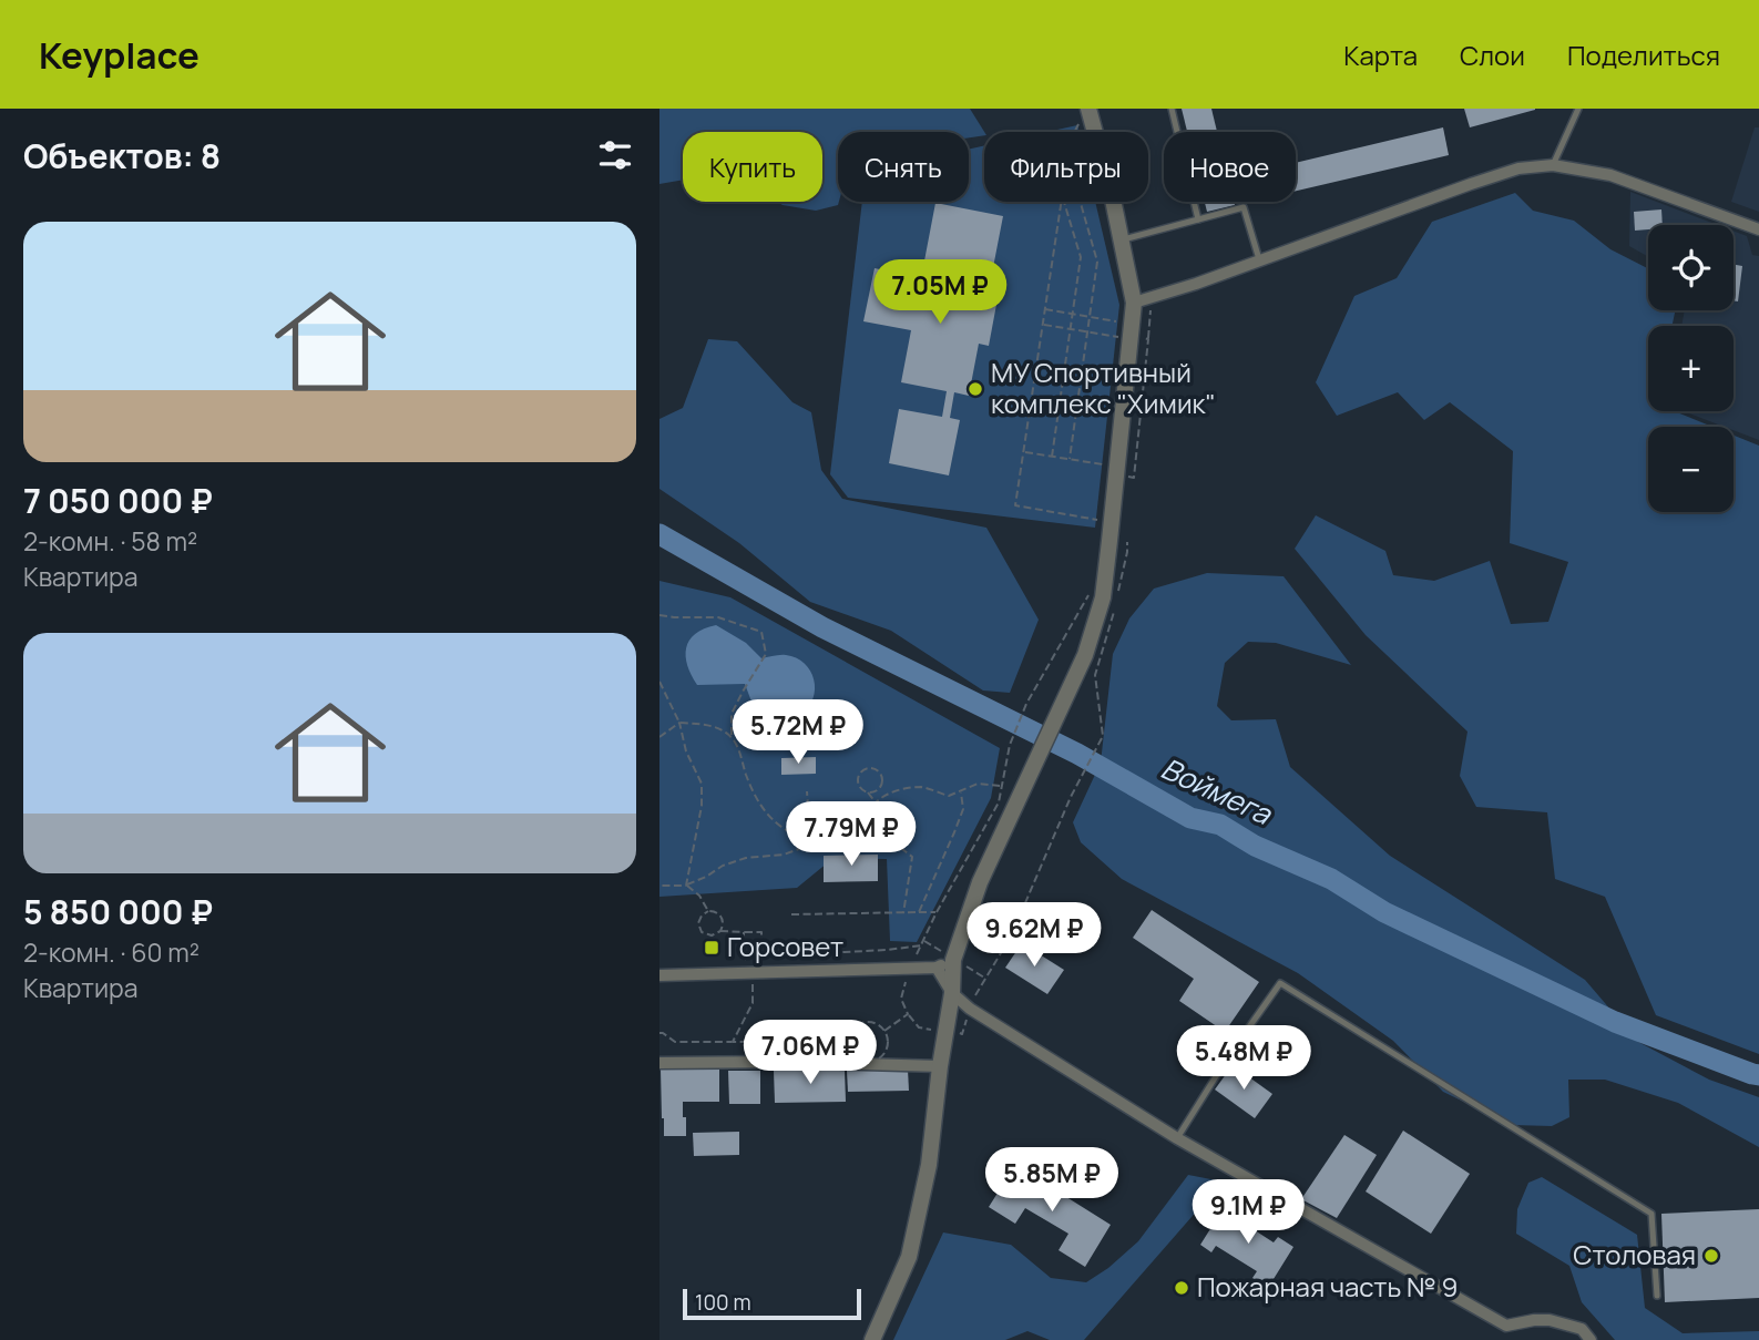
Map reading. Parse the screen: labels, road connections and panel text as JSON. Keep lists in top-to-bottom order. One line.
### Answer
{"water":["Воймега"],"places":{"other":["МУ Спортивный комплекс \"Химик\"","Столовая","Пожарная часть № 9"],"transit":["Горсовет"]},"scale_bar":"100 m","page":{"header":"Keyplace","nav":["Карта","Слои","Поделиться"],"heading":"Объектов: 8","chip":["Купить","Снять","Фильтры","Новое"],"list":[{"name":"7 050 000 ₽","note":"2-комн. · 58 m² · Квартира"},{"name":"5 850 000 ₽","note":"2-комн. · 60 m² · Квартира"}],"map_buttons":["+","−"],"price":["7.05M ₽","5.72M ₽","7.79M ₽","9.62M ₽","7.06M ₽","5.48M ₽","5.85M ₽","9.1M ₽"],"scale":"100 m"}}
